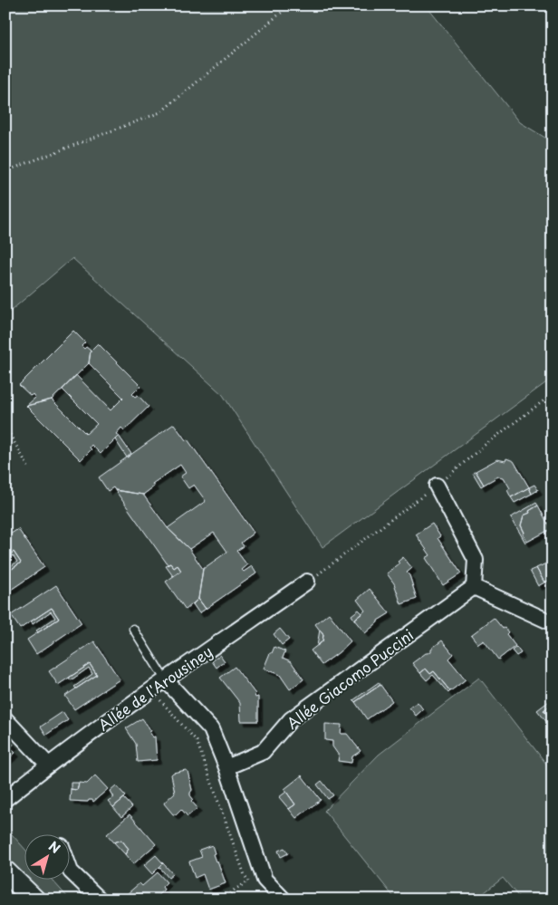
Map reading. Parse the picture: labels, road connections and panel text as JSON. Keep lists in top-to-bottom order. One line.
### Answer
{"streets":{"street":["Allée Giacomo Puccini","Allée de l'Arousiney"]},"north":"top right"}
